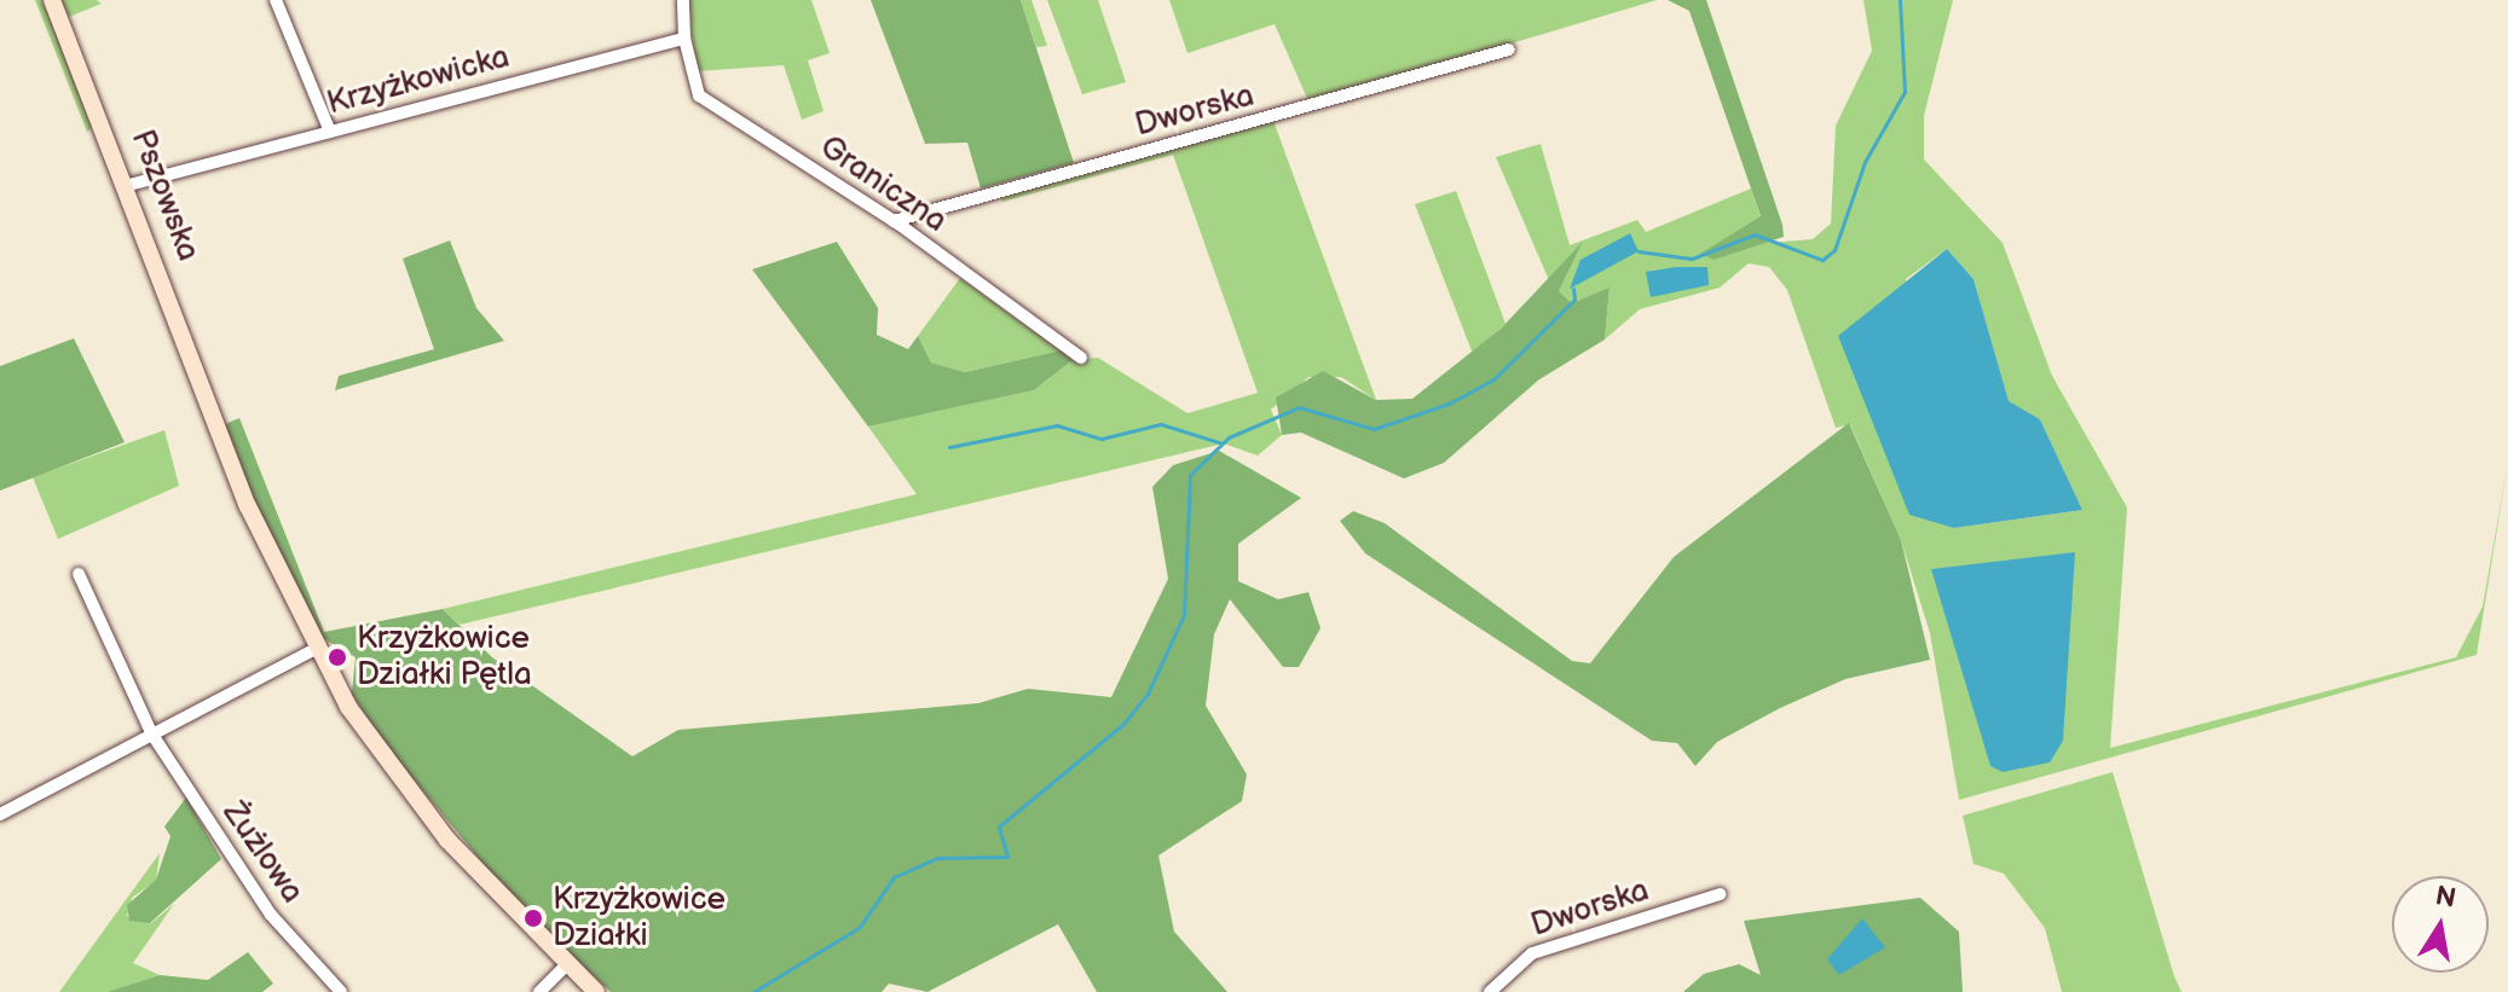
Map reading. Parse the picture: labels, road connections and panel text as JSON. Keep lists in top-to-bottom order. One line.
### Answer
{"streets":{"main road":["Pszowska"],"street":["Krzyżkowicka","Dworska","Graniczna","Żużlowa"]},"crossings":[["Krzyżkowicka","Graniczna"],["Krzyżkowicka","Pszowska"],["Dworska","Graniczna"]],"places":["Krzyżkowice Działki Pętla","Krzyżkowice Działki"],"north":"top"}
